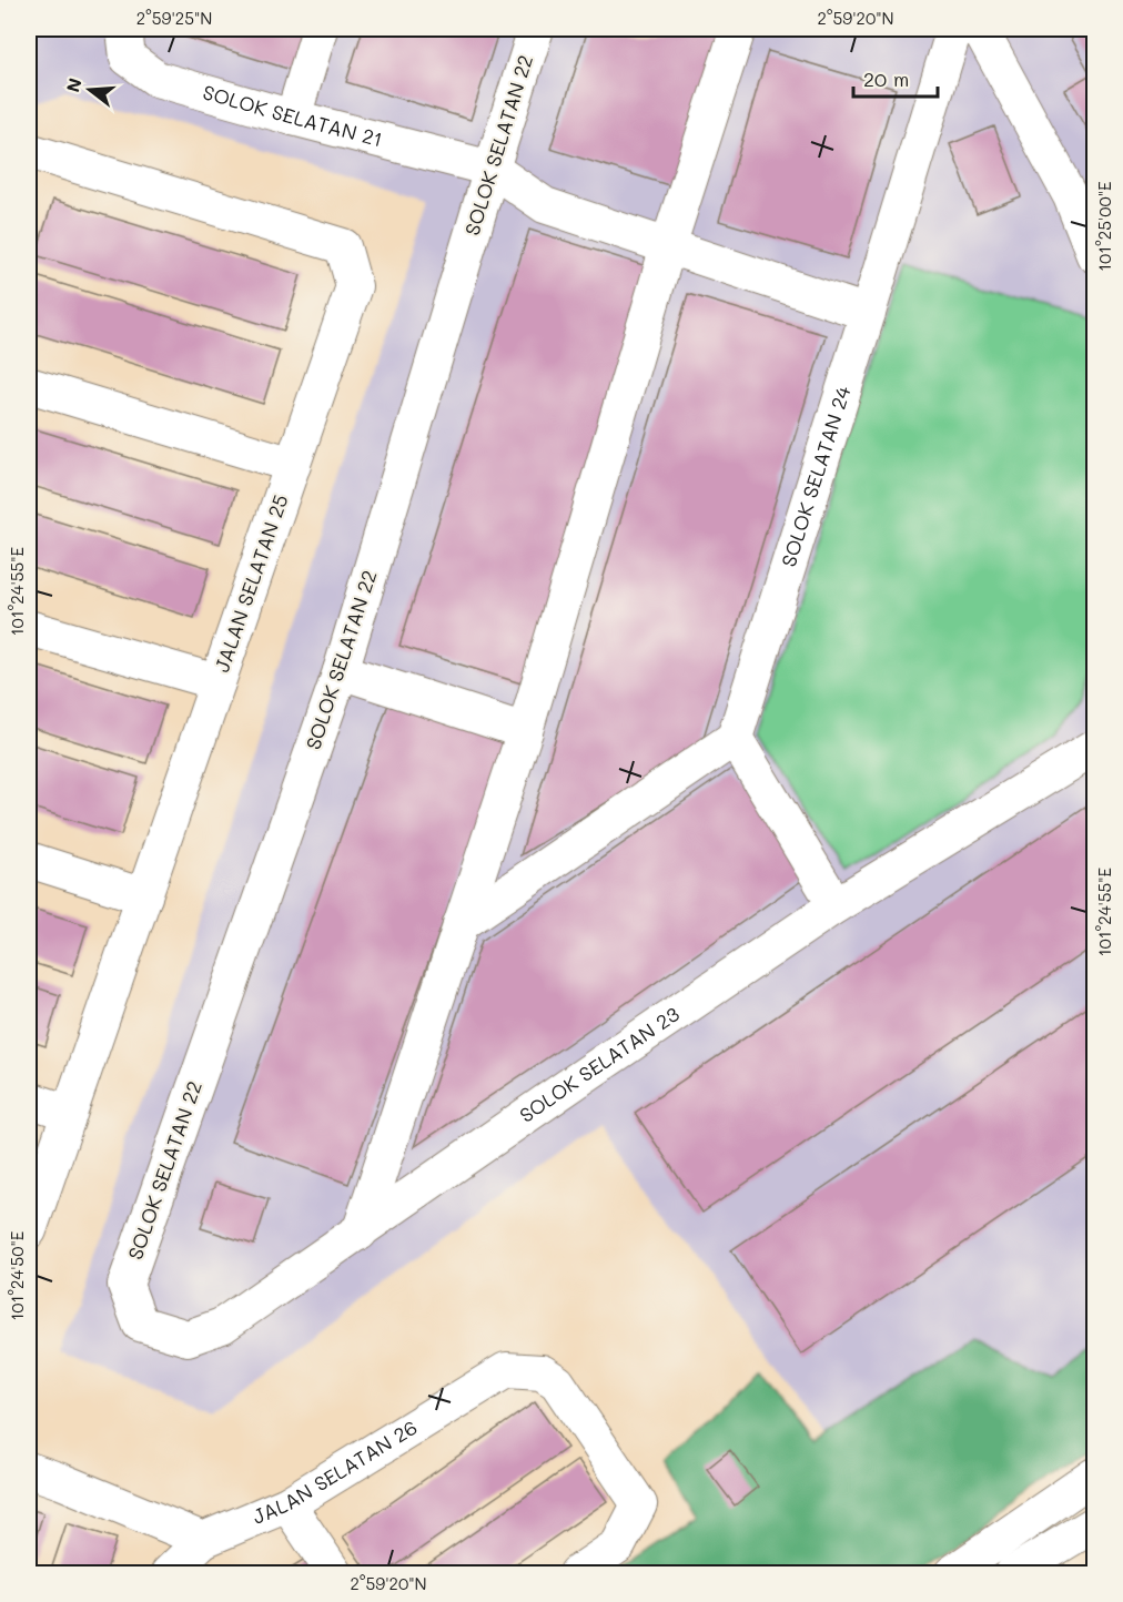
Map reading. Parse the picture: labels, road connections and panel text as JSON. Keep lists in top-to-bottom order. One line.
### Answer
{"streets":{"street":["SOLOK SELATAN 21","SOLOK SELATAN 22","SOLOK SELATAN 24","JALAN SELATAN 25","SOLOK SELATAN 23","JALAN SELATAN 26"]},"crossings":[["SOLOK SELATAN 21","SOLOK SELATAN 22"],["SOLOK SELATAN 22","SOLOK SELATAN 23"]],"scale_bar":"20 m","north":"left","coordinates":["2°59'25\"N","2°59'20\"N","101°25'00\"E","101°24'55\"E","101°24'50\"E"]}
